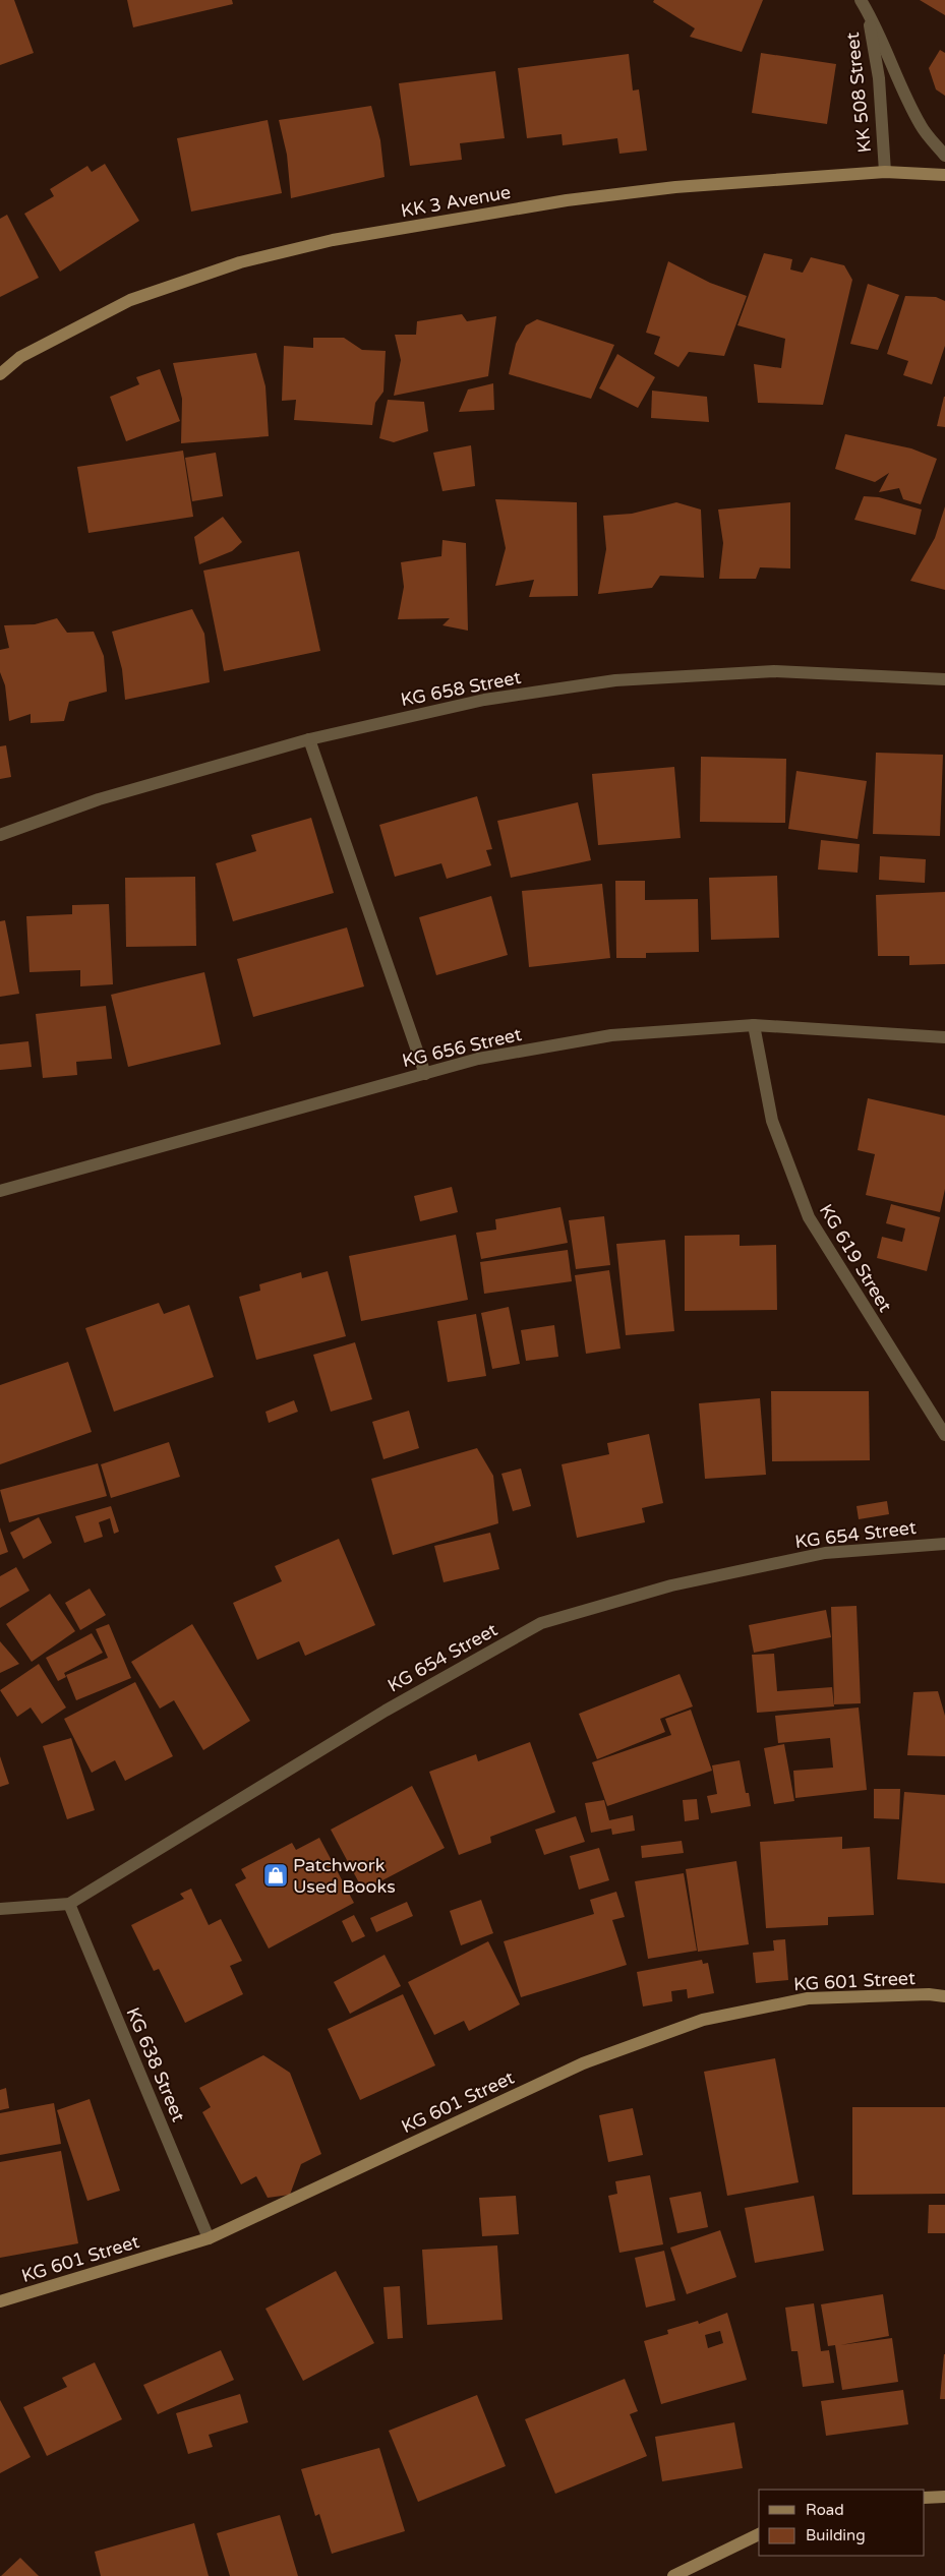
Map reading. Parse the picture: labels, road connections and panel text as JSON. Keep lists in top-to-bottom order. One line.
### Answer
{"streets":{"street":["KK 508 Street","KK 3 Avenue","KG 658 Street","KG 656 Street","KG 619 Street","KG 654 Street","KG 601 Street","KG 638 Street"]},"crossings":[["KK 508 Street","KK 3 Avenue"],["KG 656 Street","KG 619 Street"],["KG 654 Street","KG 638 Street"],["KG 601 Street","KG 638 Street"]],"places":{"shop":["Patchwork Used Books"]},"legend":["Road","Building"]}
